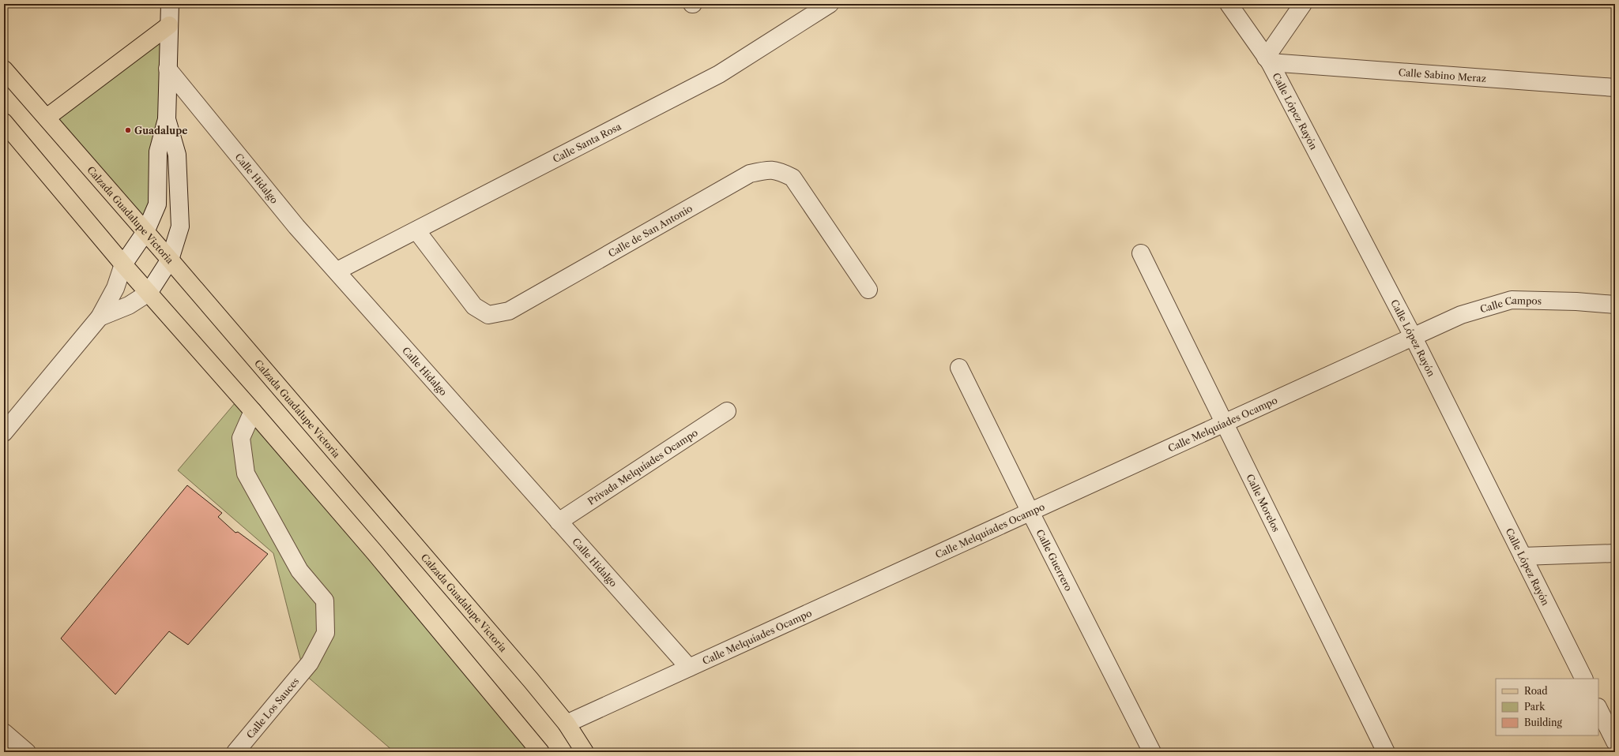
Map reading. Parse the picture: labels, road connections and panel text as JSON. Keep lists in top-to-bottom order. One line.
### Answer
{"streets":{"main road":["Calzada Guadalupe Victoria"],"street":["Calle Sabino Meraz","Calle López Rayón","Calle Santa Rosa","Calle Hidalgo","Calle de San Antonio","Calle Campos","Calle Melquíades Ocampo","Privada Melquíades Ocampo","Calle Morelos","Calle Guerrero","Calle Los Sauces"]},"crossings":[["Calle Sabino Meraz","Calle López Rayón"],["Calle López Rayón","Calle Campos"],["Calle López Rayón","Calle Melquíades Ocampo"],["Calle Santa Rosa","Calle Hidalgo"],["Calle Santa Rosa","Calle de San Antonio"],["Calle Hidalgo","Calle Melquíades Ocampo"],["Calle Hidalgo","Privada Melquíades Ocampo"],["Calzada Guadalupe Victoria","Calle Melquíades Ocampo"],["Calle Campos","Calle Melquíades Ocampo"],["Calle Melquíades Ocampo","Calle Morelos"],["Calle Melquíades Ocampo","Calle Guerrero"]],"places":["Guadalupe"],"legend":["Road","Park","Building"]}
